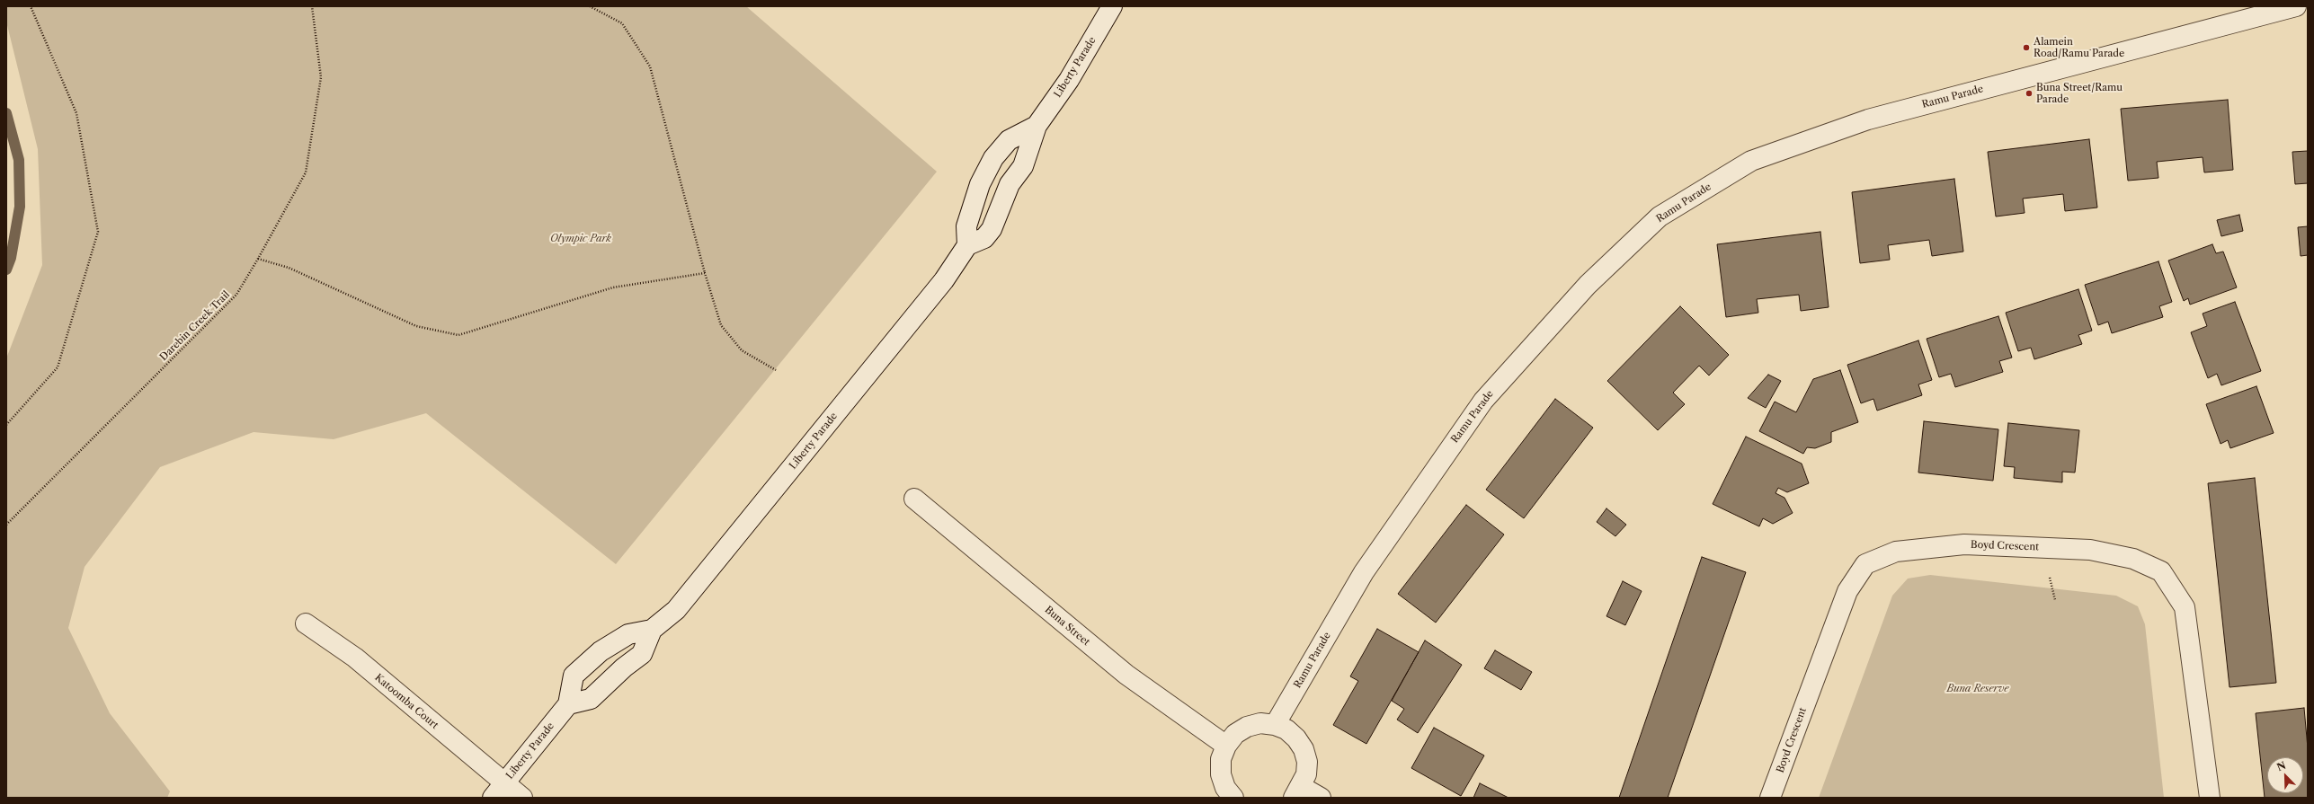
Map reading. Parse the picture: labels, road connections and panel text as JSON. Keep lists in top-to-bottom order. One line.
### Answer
{"streets":{"street":["Liberty Parade","Ramu Parade","Boyd Crescent","Buna Street","Katoomba Court"],"path":["Darebin Creek Trail"]},"crossings":[["Liberty Parade","Katoomba Court"]],"parks":["Olympic Park","Buna Reserve"],"places":["Alamein Road/Ramu Parade","Buna Street/Ramu Parade"],"north":"top left"}
